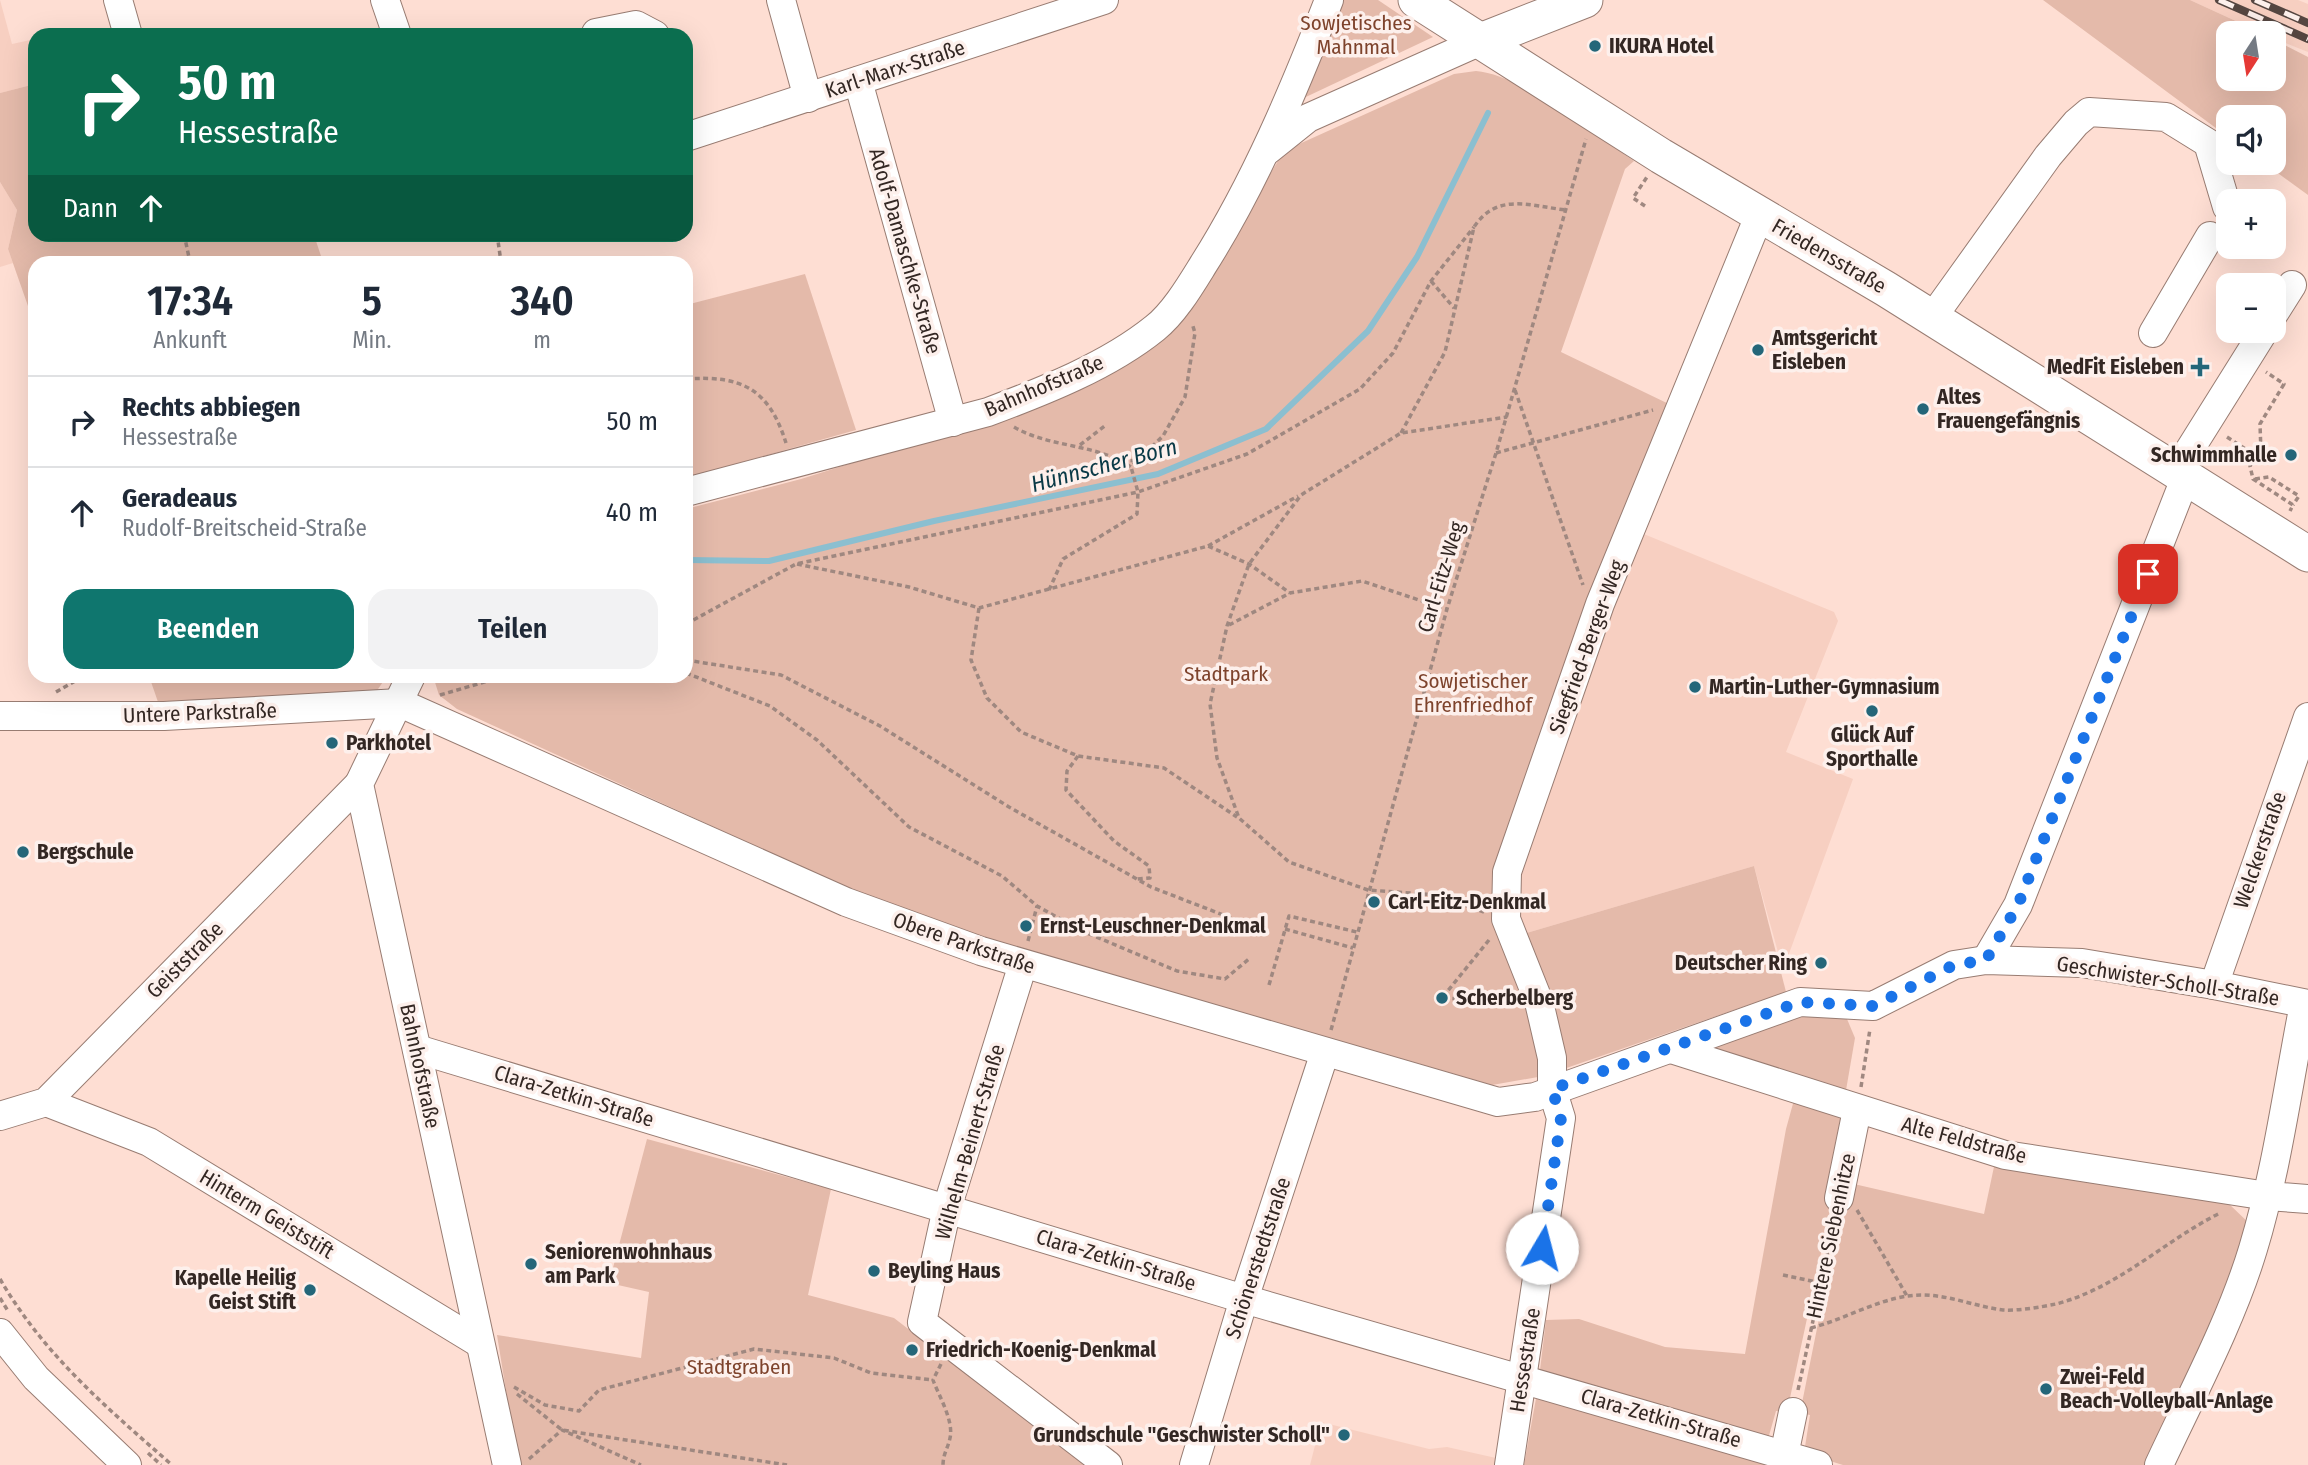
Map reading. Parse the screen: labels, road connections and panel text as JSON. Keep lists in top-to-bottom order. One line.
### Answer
{"streets":{"main road":["Friedensstraße"],"street":["Karl-Marx-Straße","Adolf-Damaschke-Straße","Bahnhofstraße","Siegfried-Berger-Weg","Untere Parkstraße","Welckerstraße","Obere Parkstraße","Geiststraße","Geschwister-Scholl-Straße","Clara-Zetkin-Straße","Alte Feldstraße","Wilhelm-Beinert-Straße","Hinterm Geiststift","Hintere Siebenhitze","Schönerstedtstraße","Hessestraße"],"path":["Carl-Eitz-Weg"]},"crossings":[["Karl-Marx-Straße","Adolf-Damaschke-Straße"],["Adolf-Damaschke-Straße","Bahnhofstraße"],["Friedensstraße","Bahnhofstraße"],["Friedensstraße","Carl-Eitz-Weg"],["Friedensstraße","Siegfried-Berger-Weg"],["Bahnhofstraße","Geiststraße"],["Bahnhofstraße","Clara-Zetkin-Straße"],["Bahnhofstraße","Hinterm Geiststift"],["Carl-Eitz-Weg","Obere Parkstraße"],["Carl-Eitz-Weg","Schönerstedtstraße"],["Siegfried-Berger-Weg","Obere Parkstraße"],["Siegfried-Berger-Weg","Hessestraße"],["Untere Parkstraße","Obere Parkstraße"],["Welckerstraße","Geschwister-Scholl-Straße"],["Obere Parkstraße","Wilhelm-Beinert-Straße"],["Obere Parkstraße","Schönerstedtstraße"],["Obere Parkstraße","Hessestraße"],["Geiststraße","Hinterm Geiststift"],["Clara-Zetkin-Straße","Wilhelm-Beinert-Straße"],["Clara-Zetkin-Straße","Schönerstedtstraße"],["Clara-Zetkin-Straße","Hessestraße"],["Alte Feldstraße","Hintere Siebenhitze"]],"water":["Hünnscher Born"],"parks":["Sowjetisches Mahnmal","Stadtpark","Sowjetischer Ehrenfriedhof","Stadtgraben"],"places":{"other":["IKURA Hotel","Amtsgericht Eisleben","Altes Frauengefängnis","Schwimmhalle","Martin-Luther-Gymnasium","Glück Auf Sporthalle","Parkhotel","Bergschule","Carl-Eitz-Denkmal","Ernst-Leuschner-Denkmal","Deutscher Ring","Scherbelberg","Seniorenwohnhaus am Park","Beyling Haus","Kapelle Heilig Geist Stift","Friedrich-Koenig-Denkmal","Zwei-Feld Beach-Volleyball-Anlage","Grundschule \"Geschwister Scholl\""],"health":["MedFit Eisleben"]},"north":"bottom","page":{"map_buttons":["+","−"],"turn":["50 m","Hessestraße"],"then":"Dann","eta":["17:34","Ankunft","5","Min.","340","m"],"list":[{"name":"Rechts abbiegen","note":"Hessestraße","value":"50 m"},{"name":"Geradeaus","note":"Rudolf-Breitscheid-Straße","value":"40 m"}],"buttons":["Beenden","Teilen"]}}
